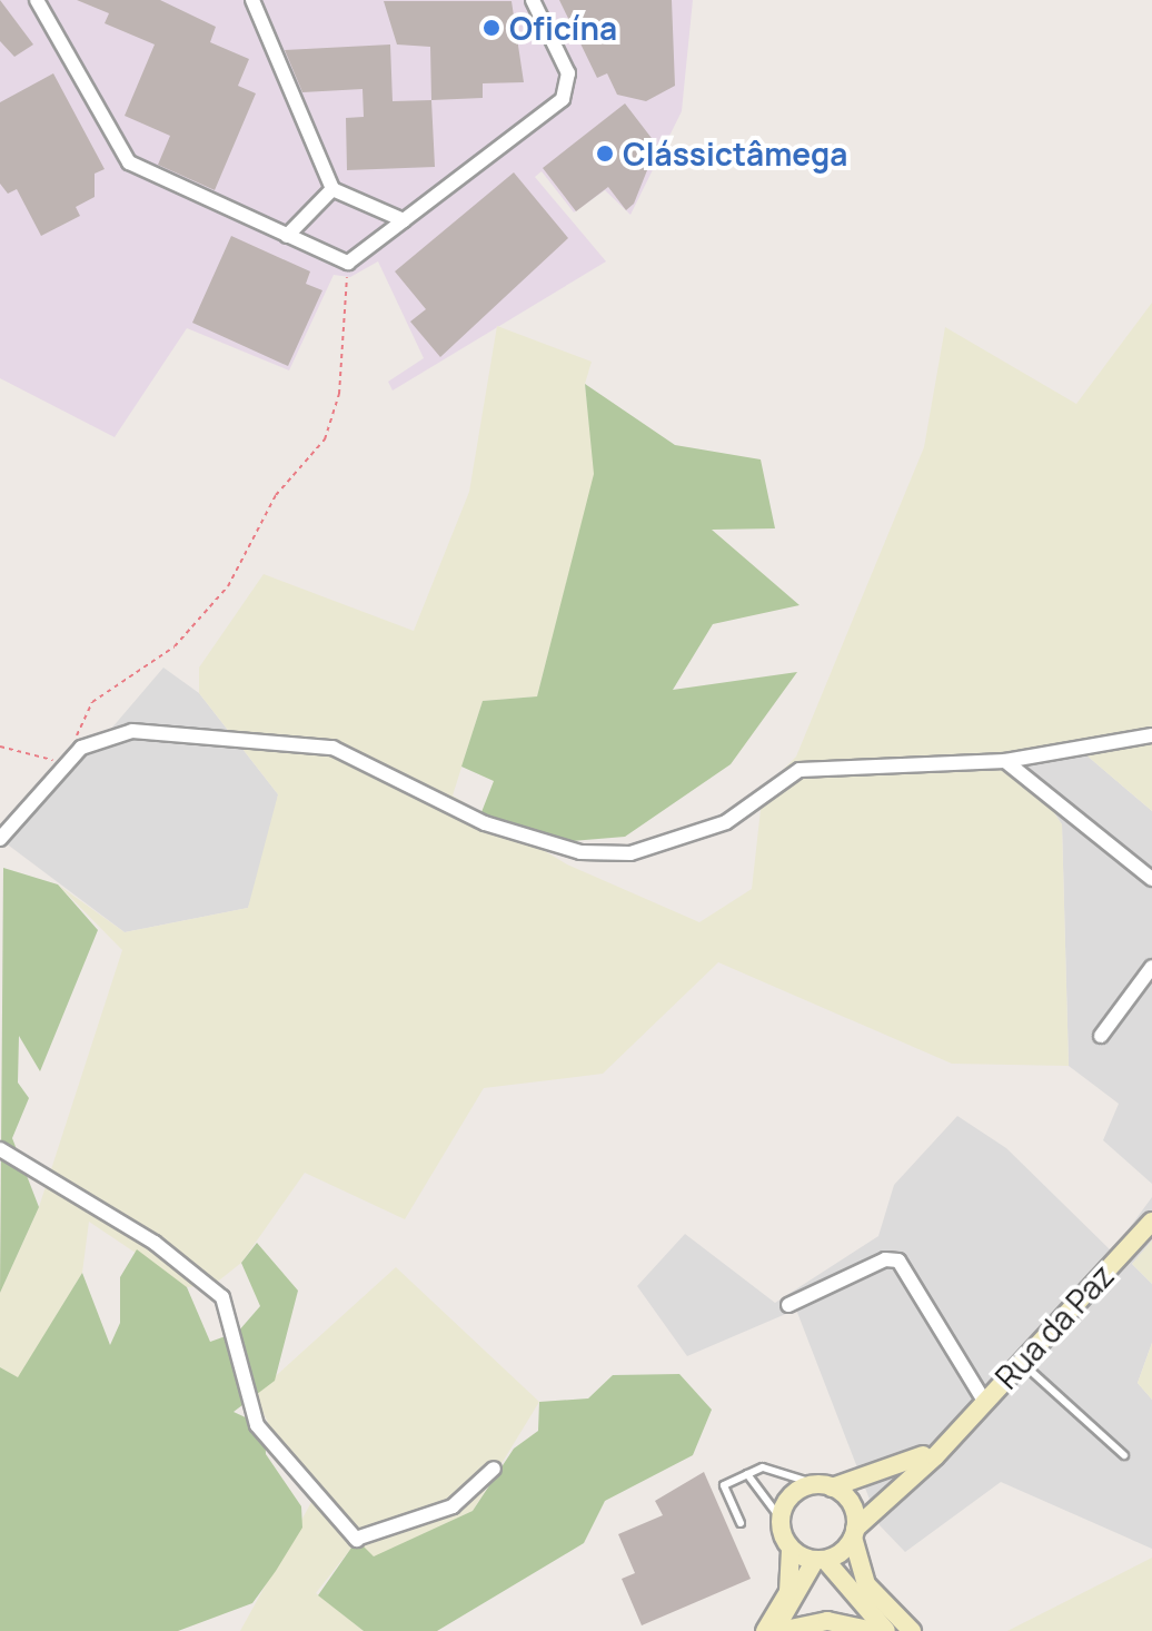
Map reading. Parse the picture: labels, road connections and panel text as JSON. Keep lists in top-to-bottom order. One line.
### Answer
{"streets":{"main road":["Rua da Paz"]},"places":["Oficína","Clássictâmega"]}
